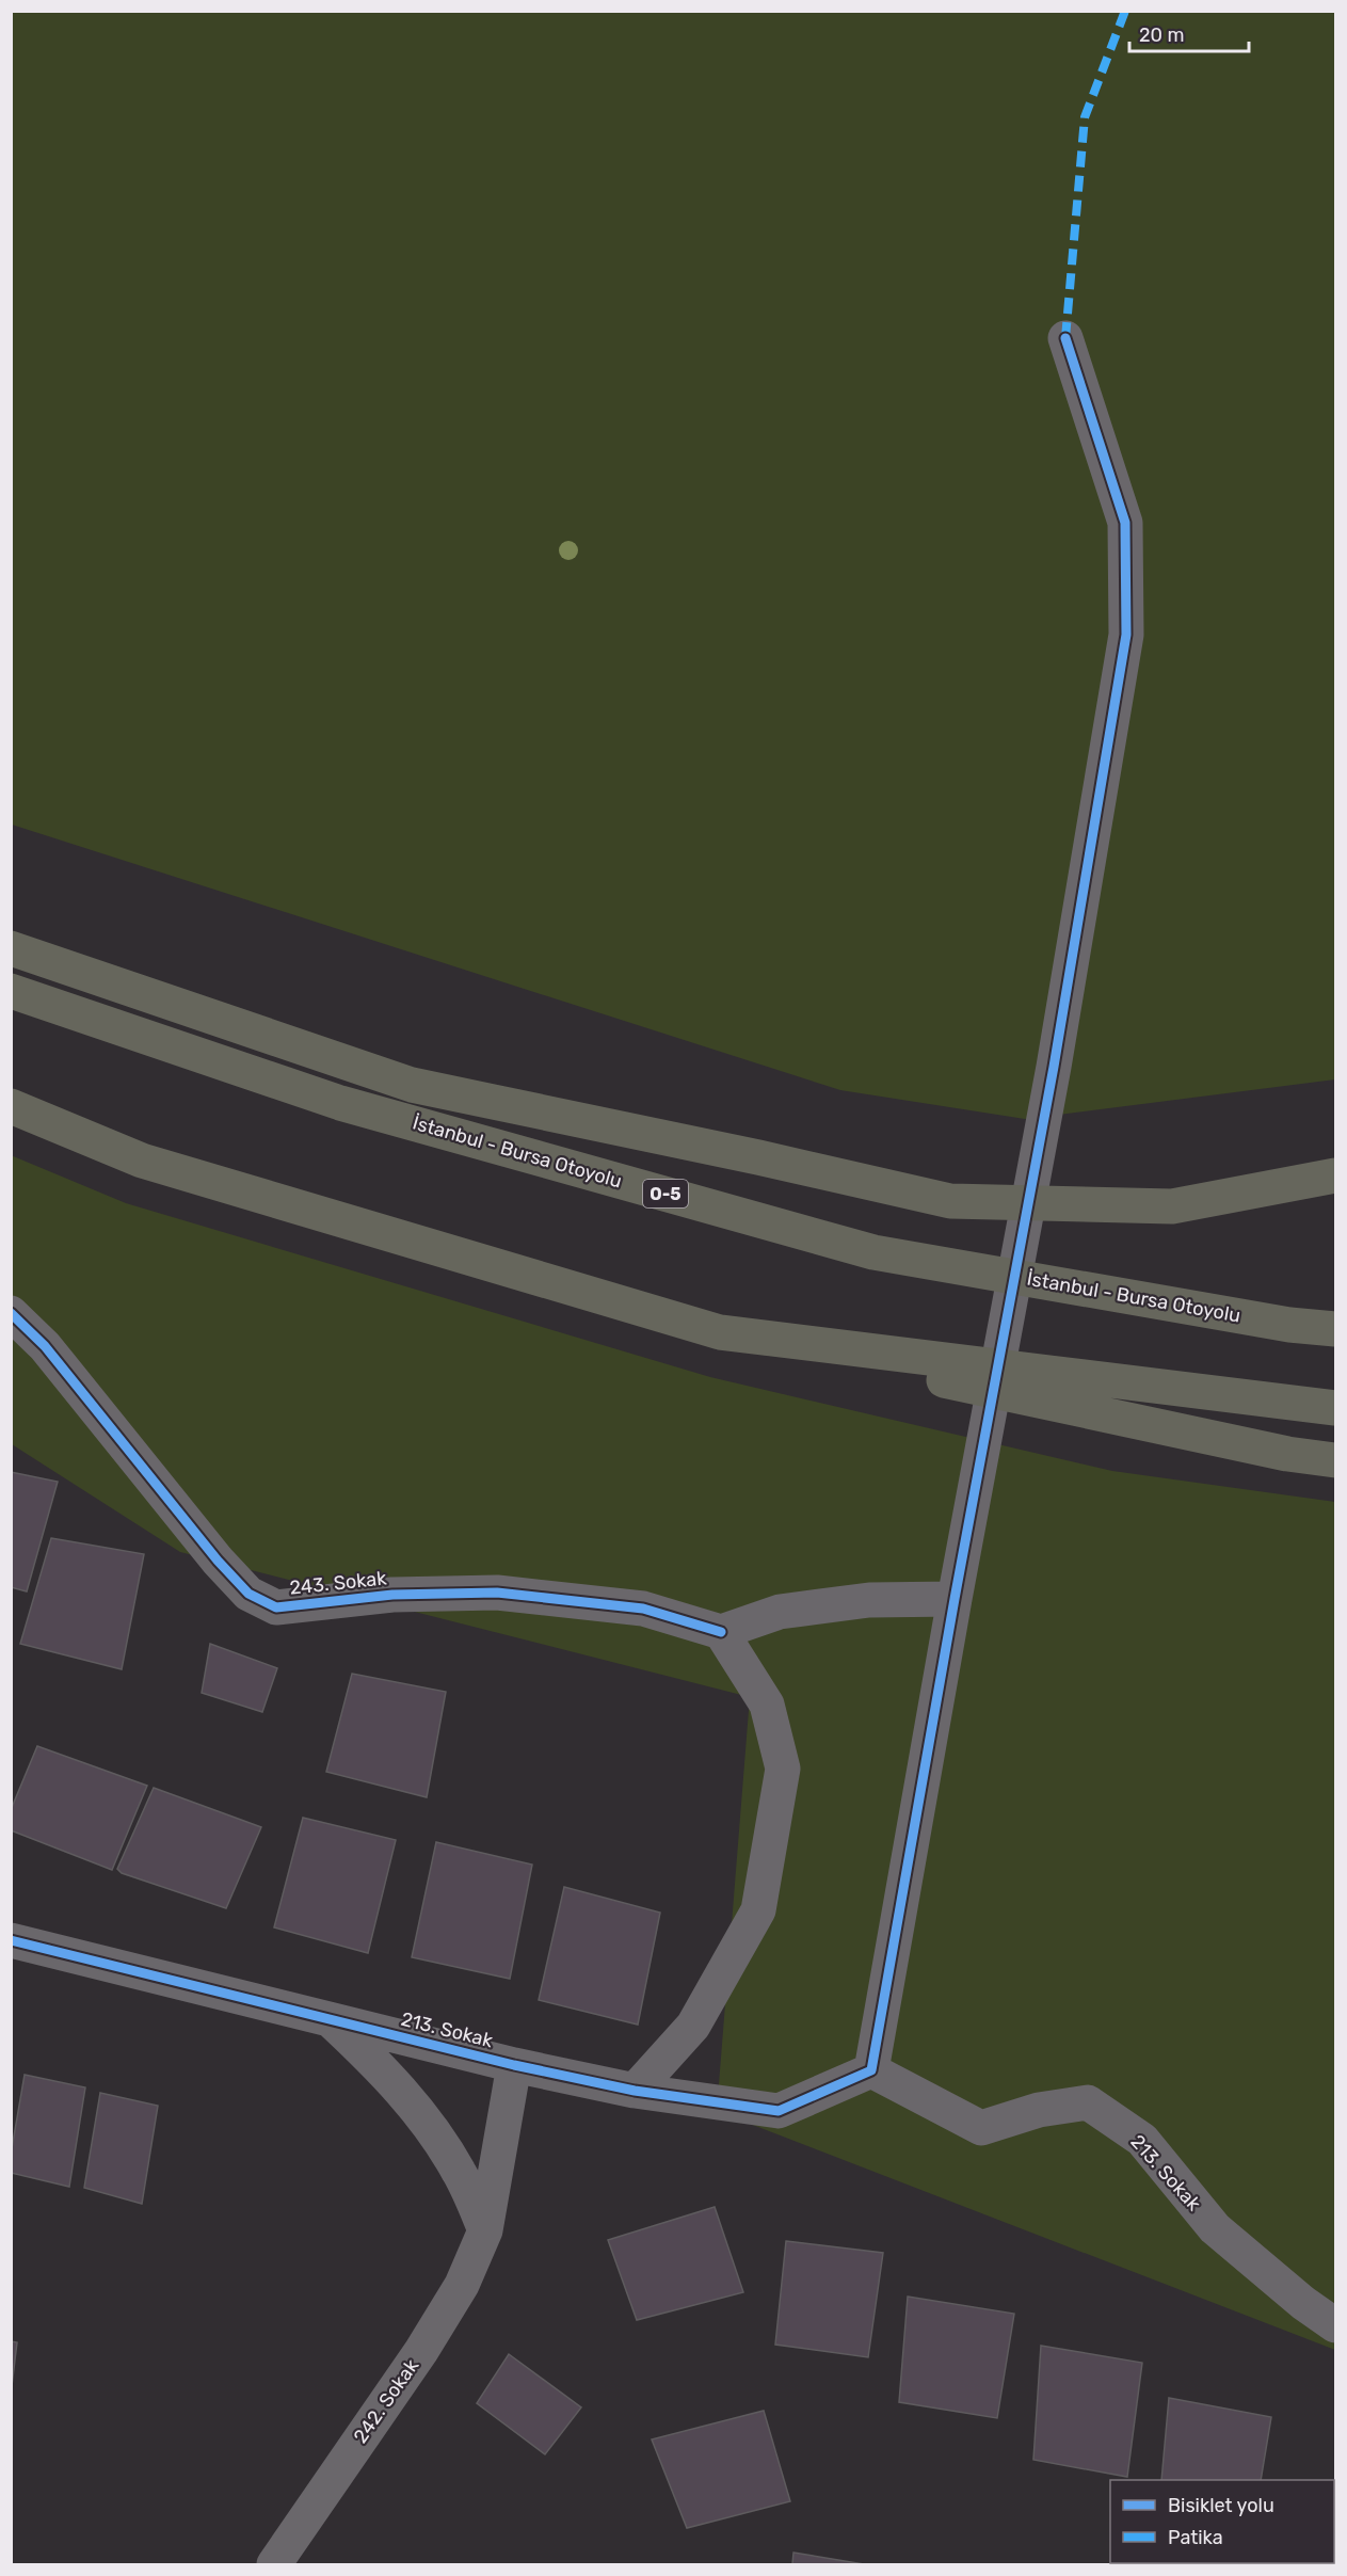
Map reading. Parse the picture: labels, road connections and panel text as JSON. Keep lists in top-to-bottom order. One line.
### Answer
{"streets":{"highway":["İstanbul - Bursa Otoyolu","O-5"],"street":["243. Sokak","213. Sokak","242. Sokak"]},"crossings":[["213. Sokak","242. Sokak"]],"legend":["Bisiklet yolu","Patika"],"scale_bar":"20 m"}
